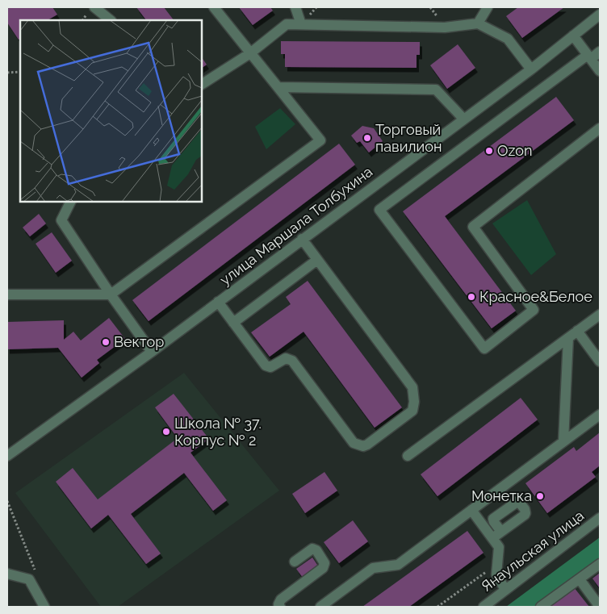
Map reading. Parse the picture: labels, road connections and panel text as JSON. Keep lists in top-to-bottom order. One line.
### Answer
{"streets":{"street":["улица Маршала Толбухина","Янаульская улица"]},"places":["Торговый павилион","Ozon","Красное&Белое","Вектор","Школа № 37. Корпус № 2","Монетка"]}
